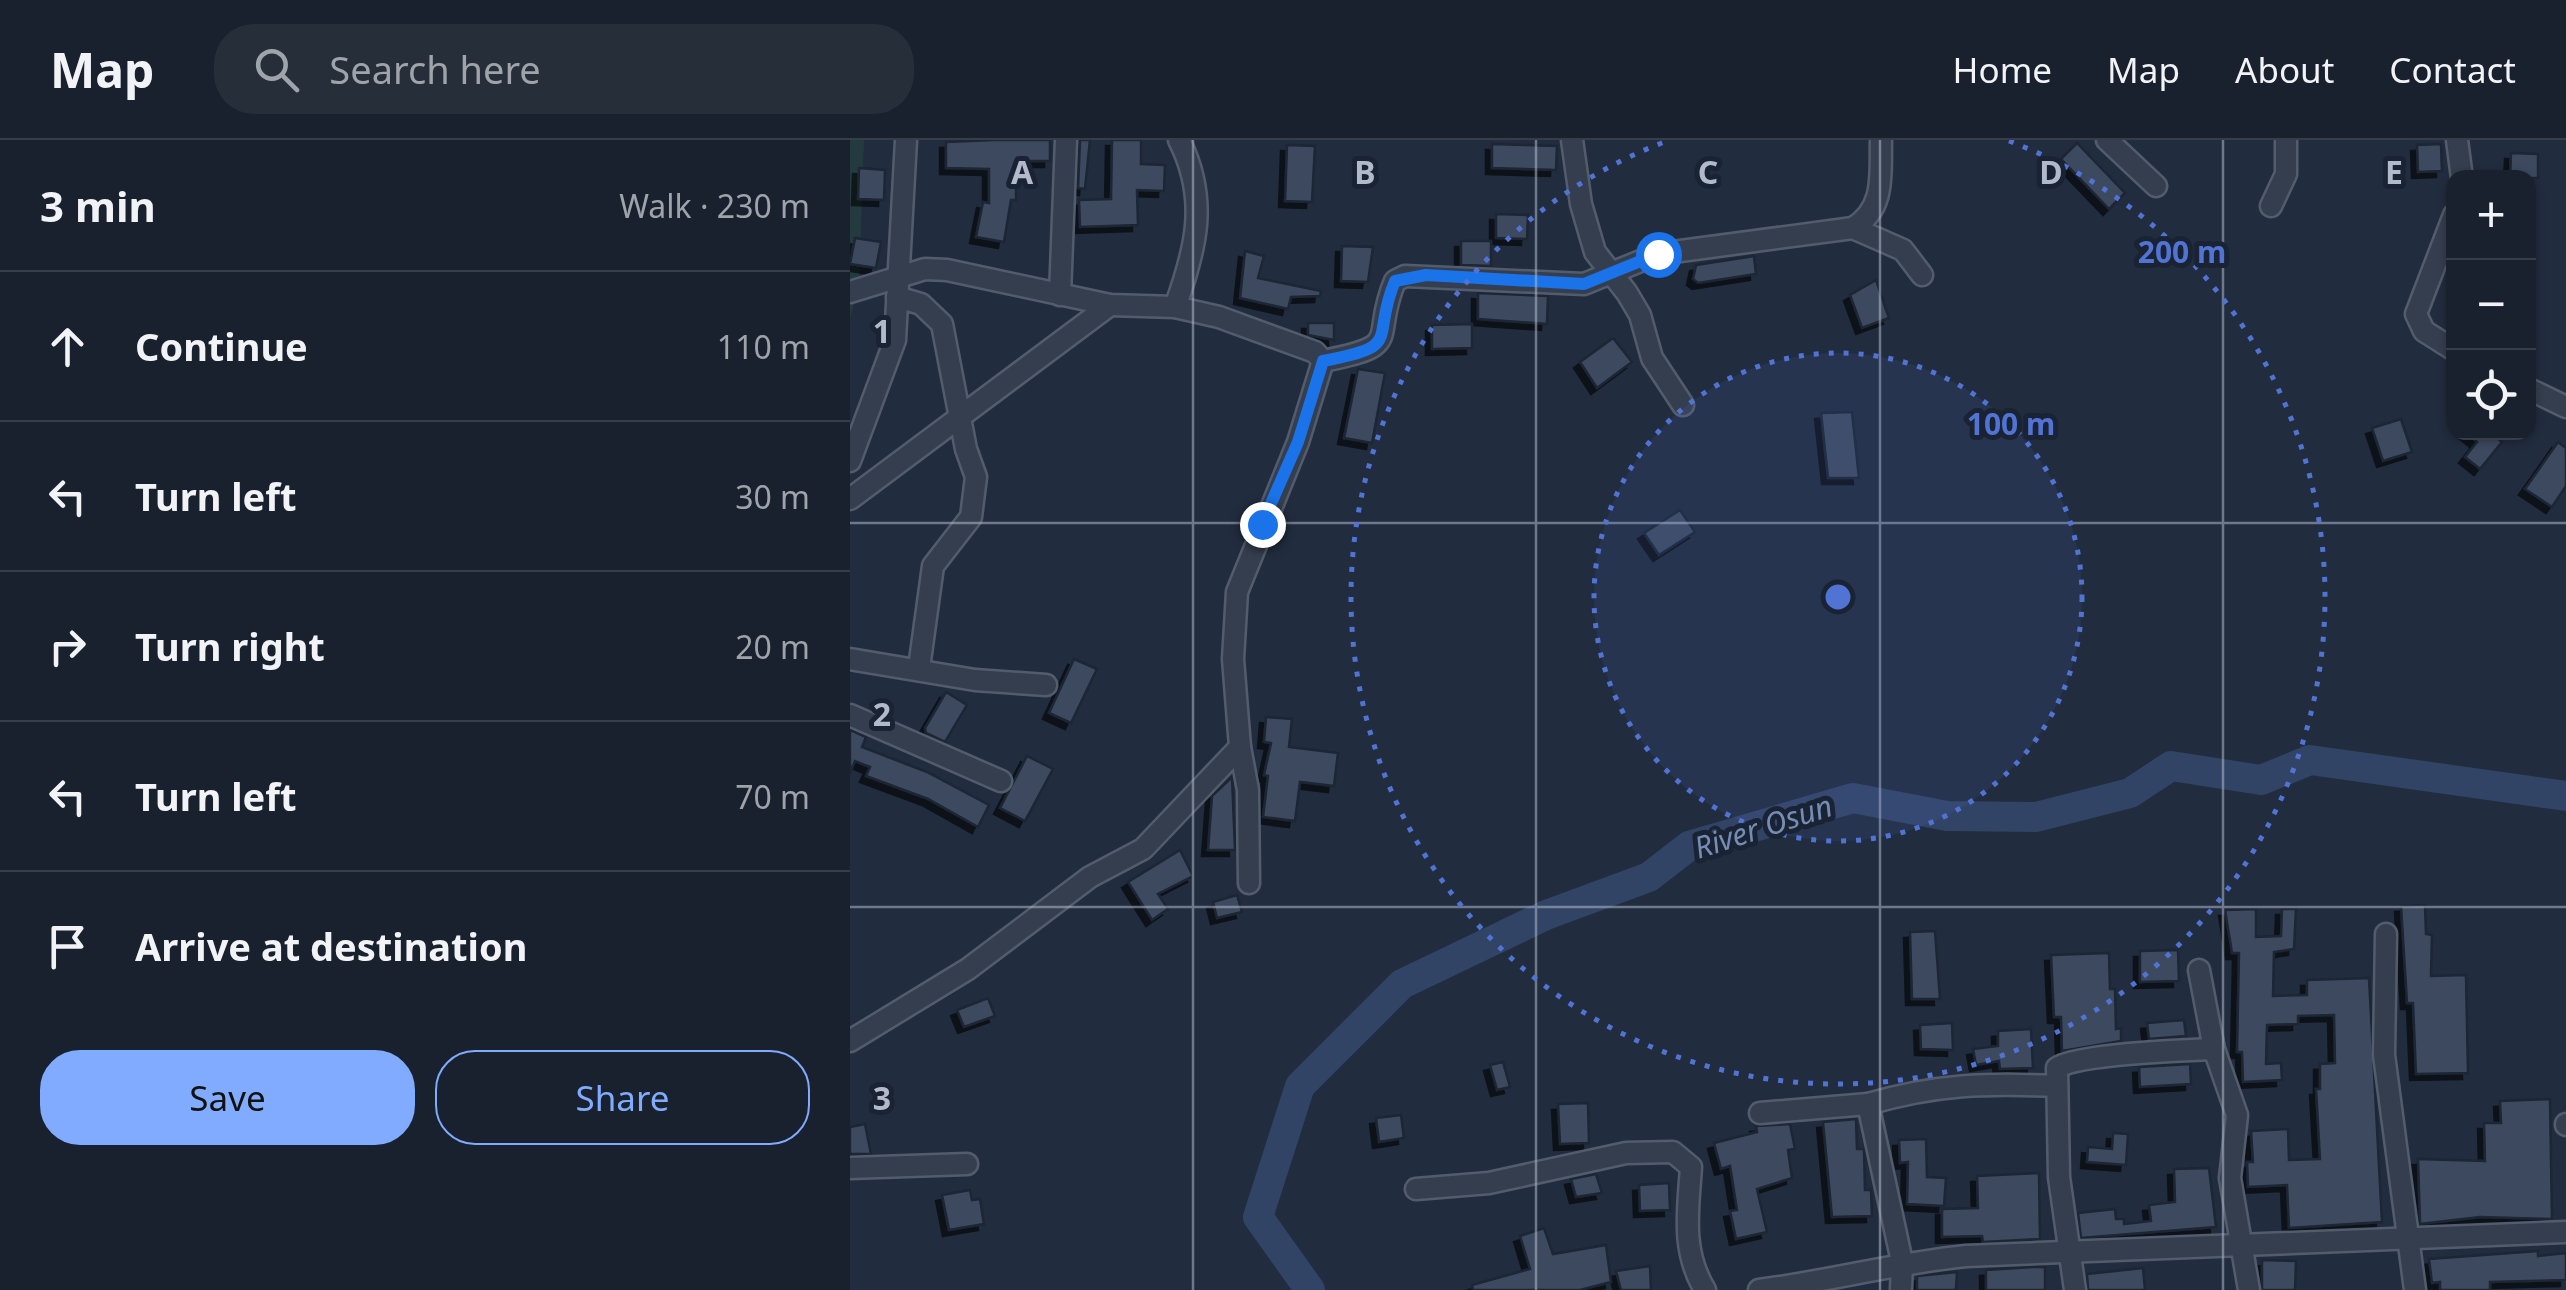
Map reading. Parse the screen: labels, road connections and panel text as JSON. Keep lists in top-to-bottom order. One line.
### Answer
{"water":["River Osun"],"page":{"header":"Map","search":"Search here","nav":["Home","Map","About","Contact"],"heading":["3 min","Walk · 230 m"],"map_buttons":["+","−"],"list":[["Continue","110 m"],["Turn left","30 m"],["Turn right","20 m"],["Turn left","70 m"],"Arrive at destination"],"buttons":["Save","Share"]},"grid":{"columns":["A","B","C","D","E"],"rows":["1","2","3"]},"rings":["200 m","100 m"]}
